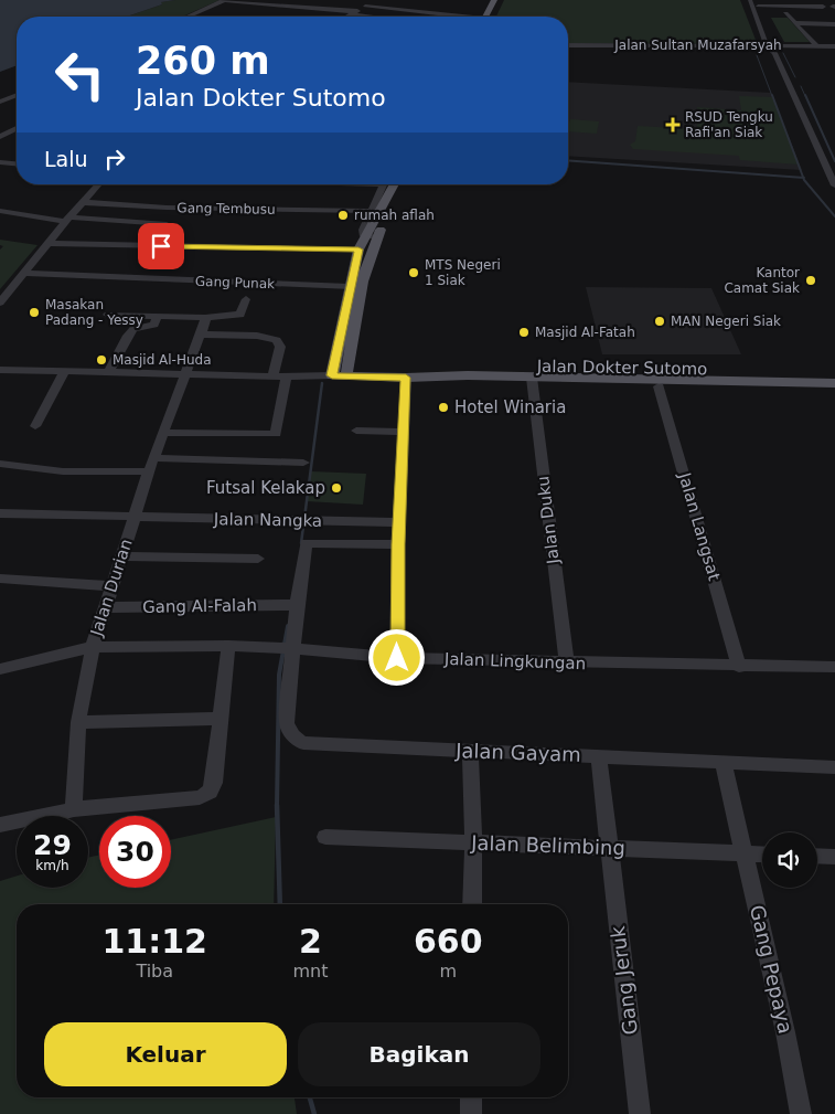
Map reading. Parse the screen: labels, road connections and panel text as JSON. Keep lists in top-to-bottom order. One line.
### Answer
{"streets":{"main road":["Jalan Dokter Sutomo"],"street":["Jalan Sultan Muzafarsyah","Gang Tembusu","Gang Punak","Jalan Nangka","Jalan Duku","Jalan Langsat","Jalan Durian","Gang Al-Falah","Jalan Lingkungan","Jalan Gayam","Jalan Belimbing","Gang Pepaya","Gang Jeruk"]},"crossings":[["Jalan Dokter Sutomo","Jalan Duku"],["Jalan Dokter Sutomo","Jalan Langsat"],["Jalan Dokter Sutomo","Jalan Durian"],["Jalan Nangka","Jalan Durian"],["Jalan Duku","Jalan Lingkungan"],["Jalan Langsat","Jalan Lingkungan"],["Jalan Durian","Gang Al-Falah"],["Jalan Durian","Jalan Lingkungan"],["Jalan Lingkungan","Jalan Gayam"],["Jalan Gayam","Gang Pepaya"],["Jalan Gayam","Gang Jeruk"],["Jalan Belimbing","Gang Pepaya"],["Jalan Belimbing","Gang Jeruk"]],"places":{"health":["RSUD Tengku Rafi'an Siak"],"other":["rumah aflah","MTS Negeri 1 Siak","Kantor Camat Siak","Masakan Padang - Yessy","MAN Negeri Siak","Masjid Al-Fatah","Masjid Al-Huda","Hotel Winaria","Futsal Kelakap"]},"page":{"turn":["260 m","Jalan Dokter Sutomo"],"then":"Lalu","speed":"29 km/h","limit":"30","eta":["11:12","Tiba","2","mnt","660","m"],"buttons":["Keluar","Bagikan"]}}
